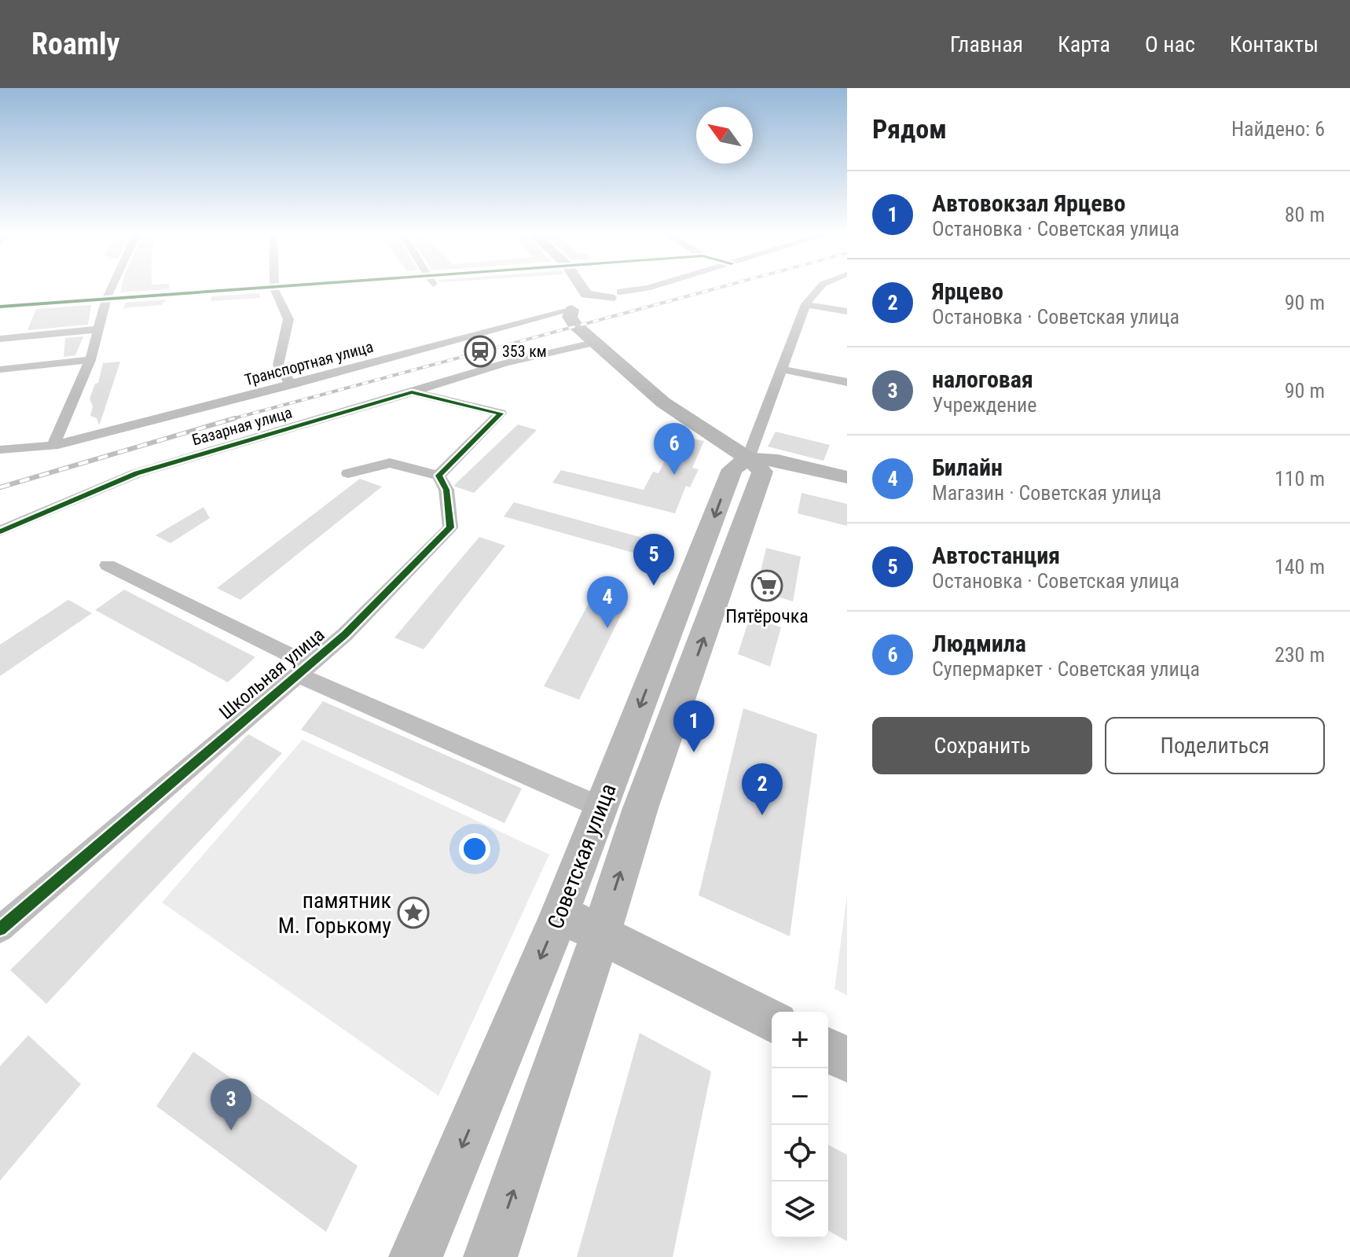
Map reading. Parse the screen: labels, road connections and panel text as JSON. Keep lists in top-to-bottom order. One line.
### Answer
{"streets":{"main road":["Советская улица"],"street":["Транспортная улица","Базарная улица","Школьная улица"]},"crossings":[["Базарная улица","Школьная улица"]],"places":{"station":["353 км"],"supermarket":["Пятёрочка"],"place":["памятник М. Горькому"]},"north":"top left","page":{"header":"Roamly","nav":["Главная","Карта","О нас","Контакты"],"heading":["Рядом","Найдено: 6"],"list":[{"mark":"1","name":"Автовокзал Ярцево","note":"Остановка · Советская улица","value":"80 m"},{"mark":"2","name":"Ярцево","note":"Остановка · Советская улица","value":"90 m"},{"mark":"3","name":"налоговая","note":"Учреждение","value":"90 m"},{"mark":"4","name":"Билайн","note":"Магазин · Советская улица","value":"110 m"},{"mark":"5","name":"Автостанция","note":"Остановка · Советская улица","value":"140 m"},{"mark":"6","name":"Людмила","note":"Супермаркет · Советская улица","value":"230 m"}],"pins":["6","5","4","1","2","3"],"buttons":["Сохранить","Поделиться"],"map_buttons":["+","−"]}}
